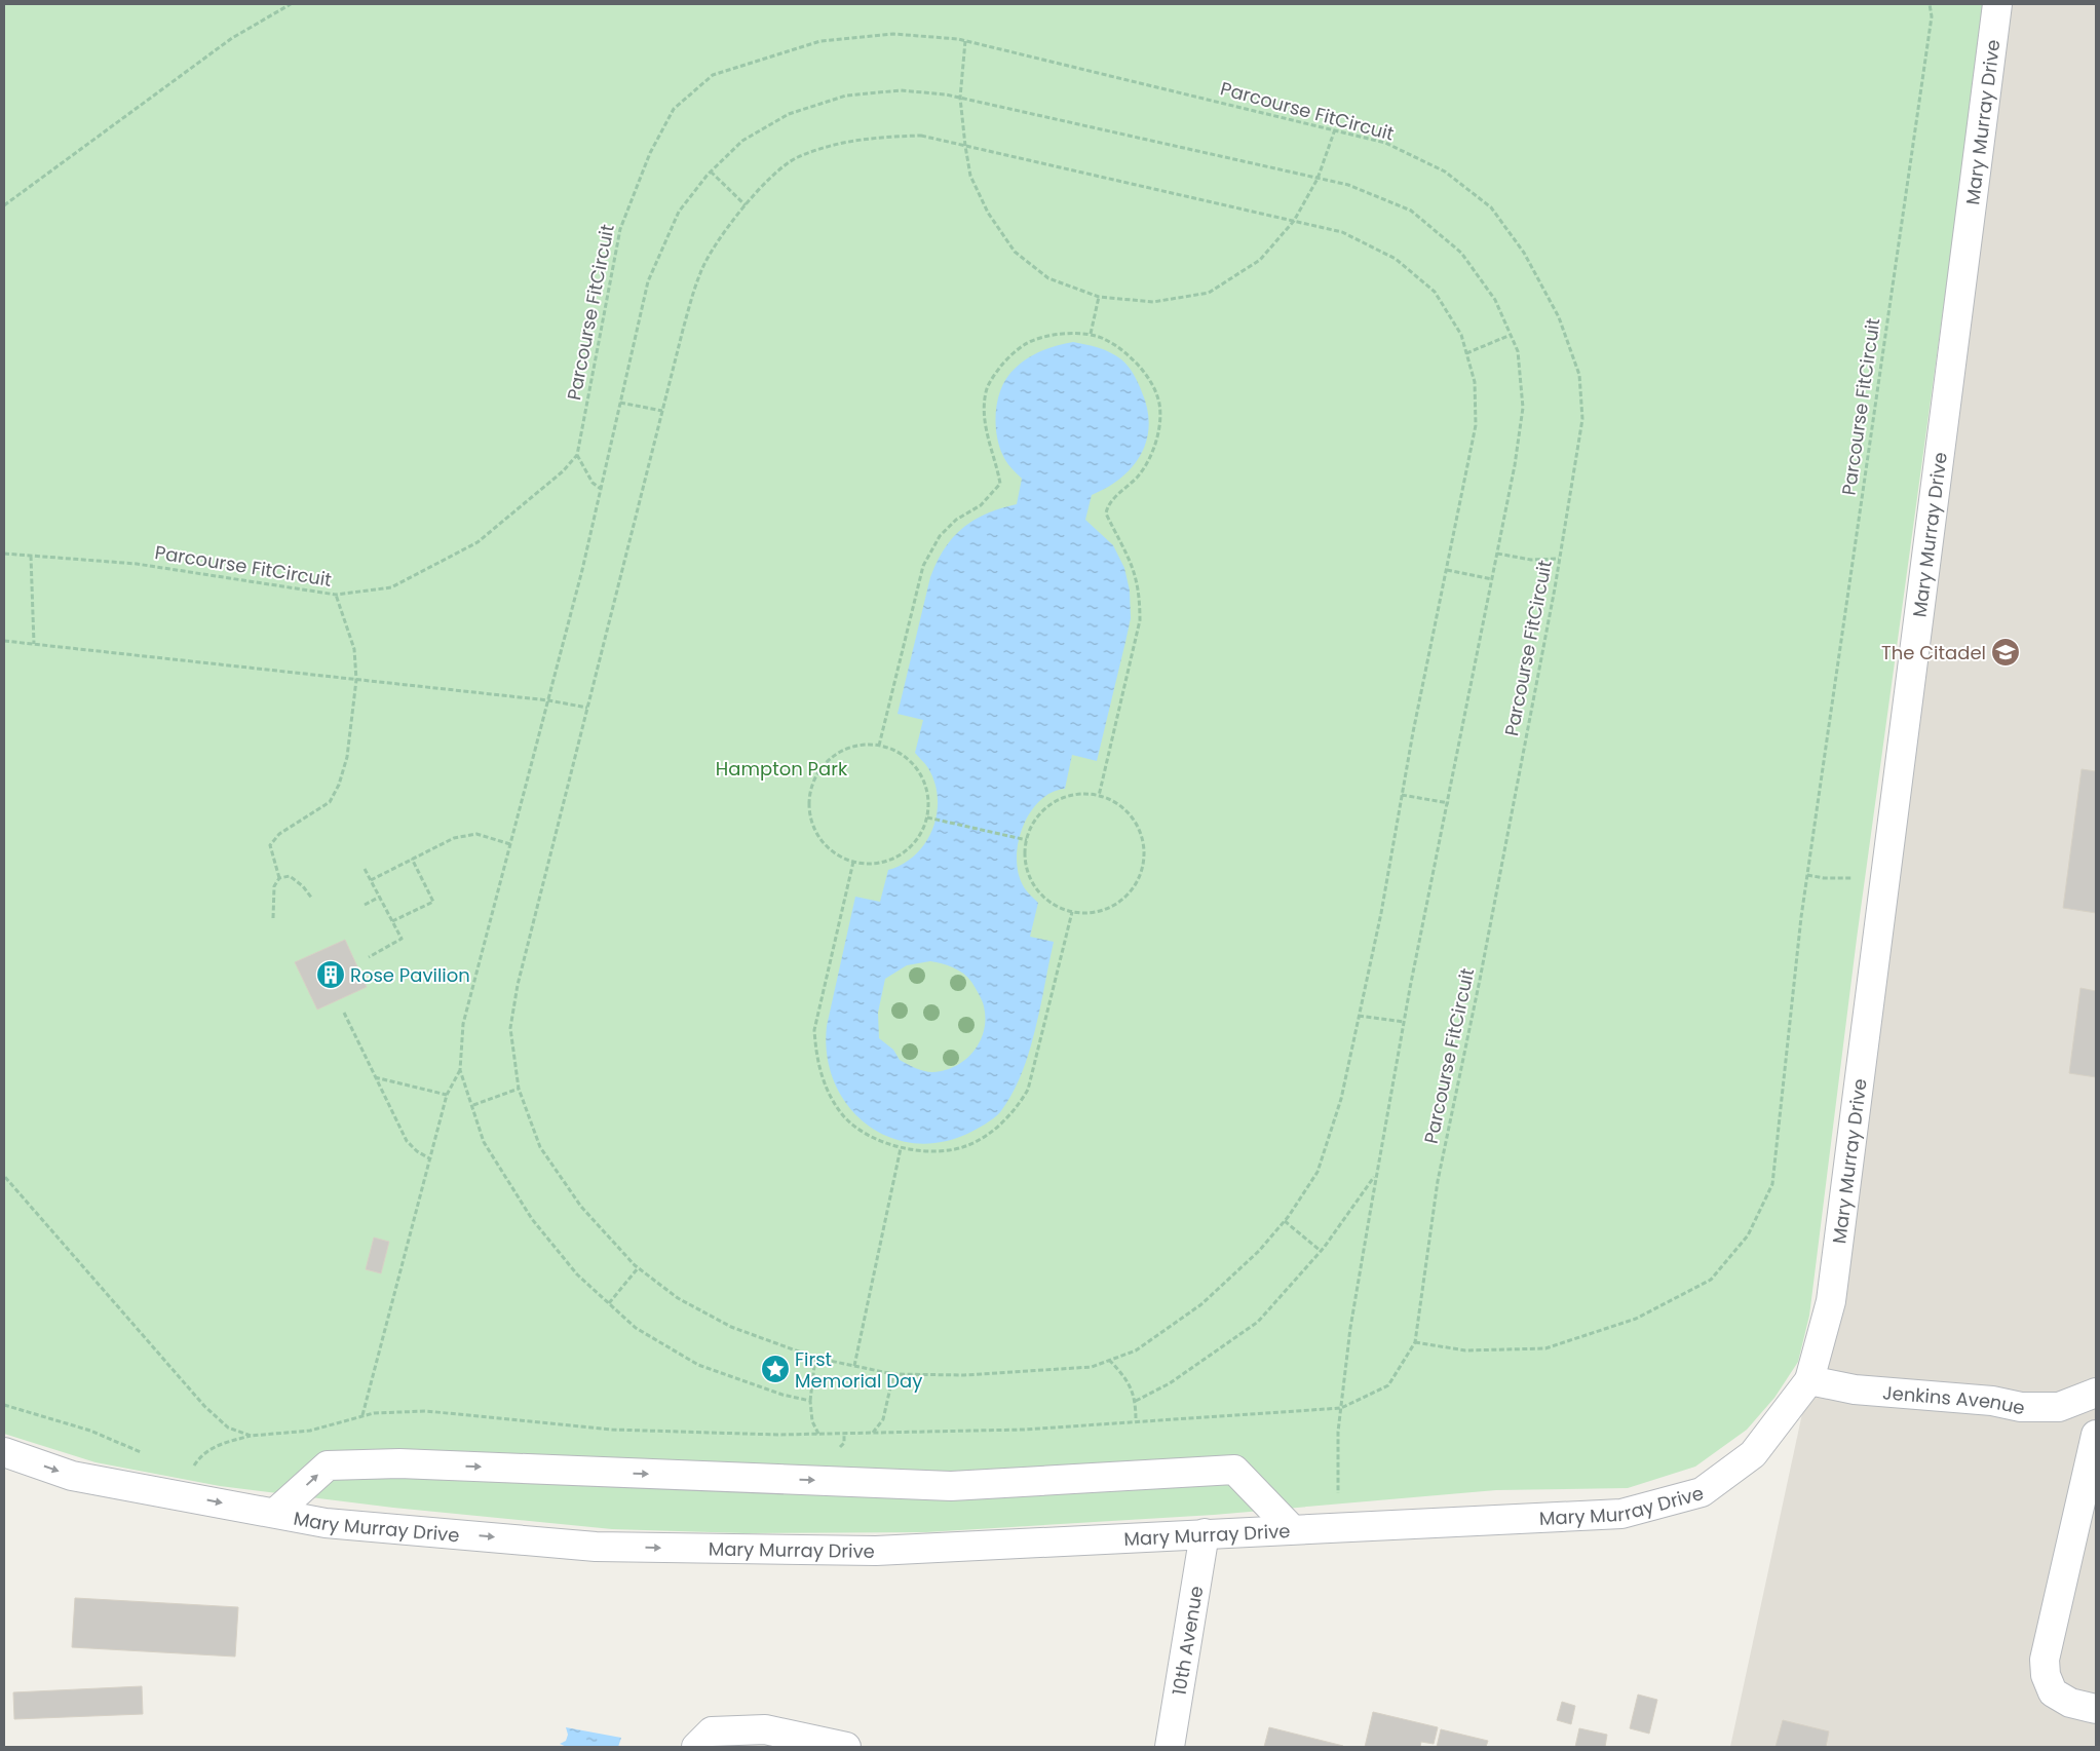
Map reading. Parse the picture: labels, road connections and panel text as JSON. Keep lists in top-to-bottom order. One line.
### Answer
{"streets":{"street":["Mary Murray Drive","Jenkins Avenue","10th Avenue"],"path":["Parcourse FitCircuit"]},"crossings":[["Mary Murray Drive","Jenkins Avenue"],["Mary Murray Drive","10th Avenue"]],"parks":["Hampton Park"],"places":{"school or university":["The Citadel"],"building":["Rose Pavilion"],"place":["First Memorial Day"]}}
